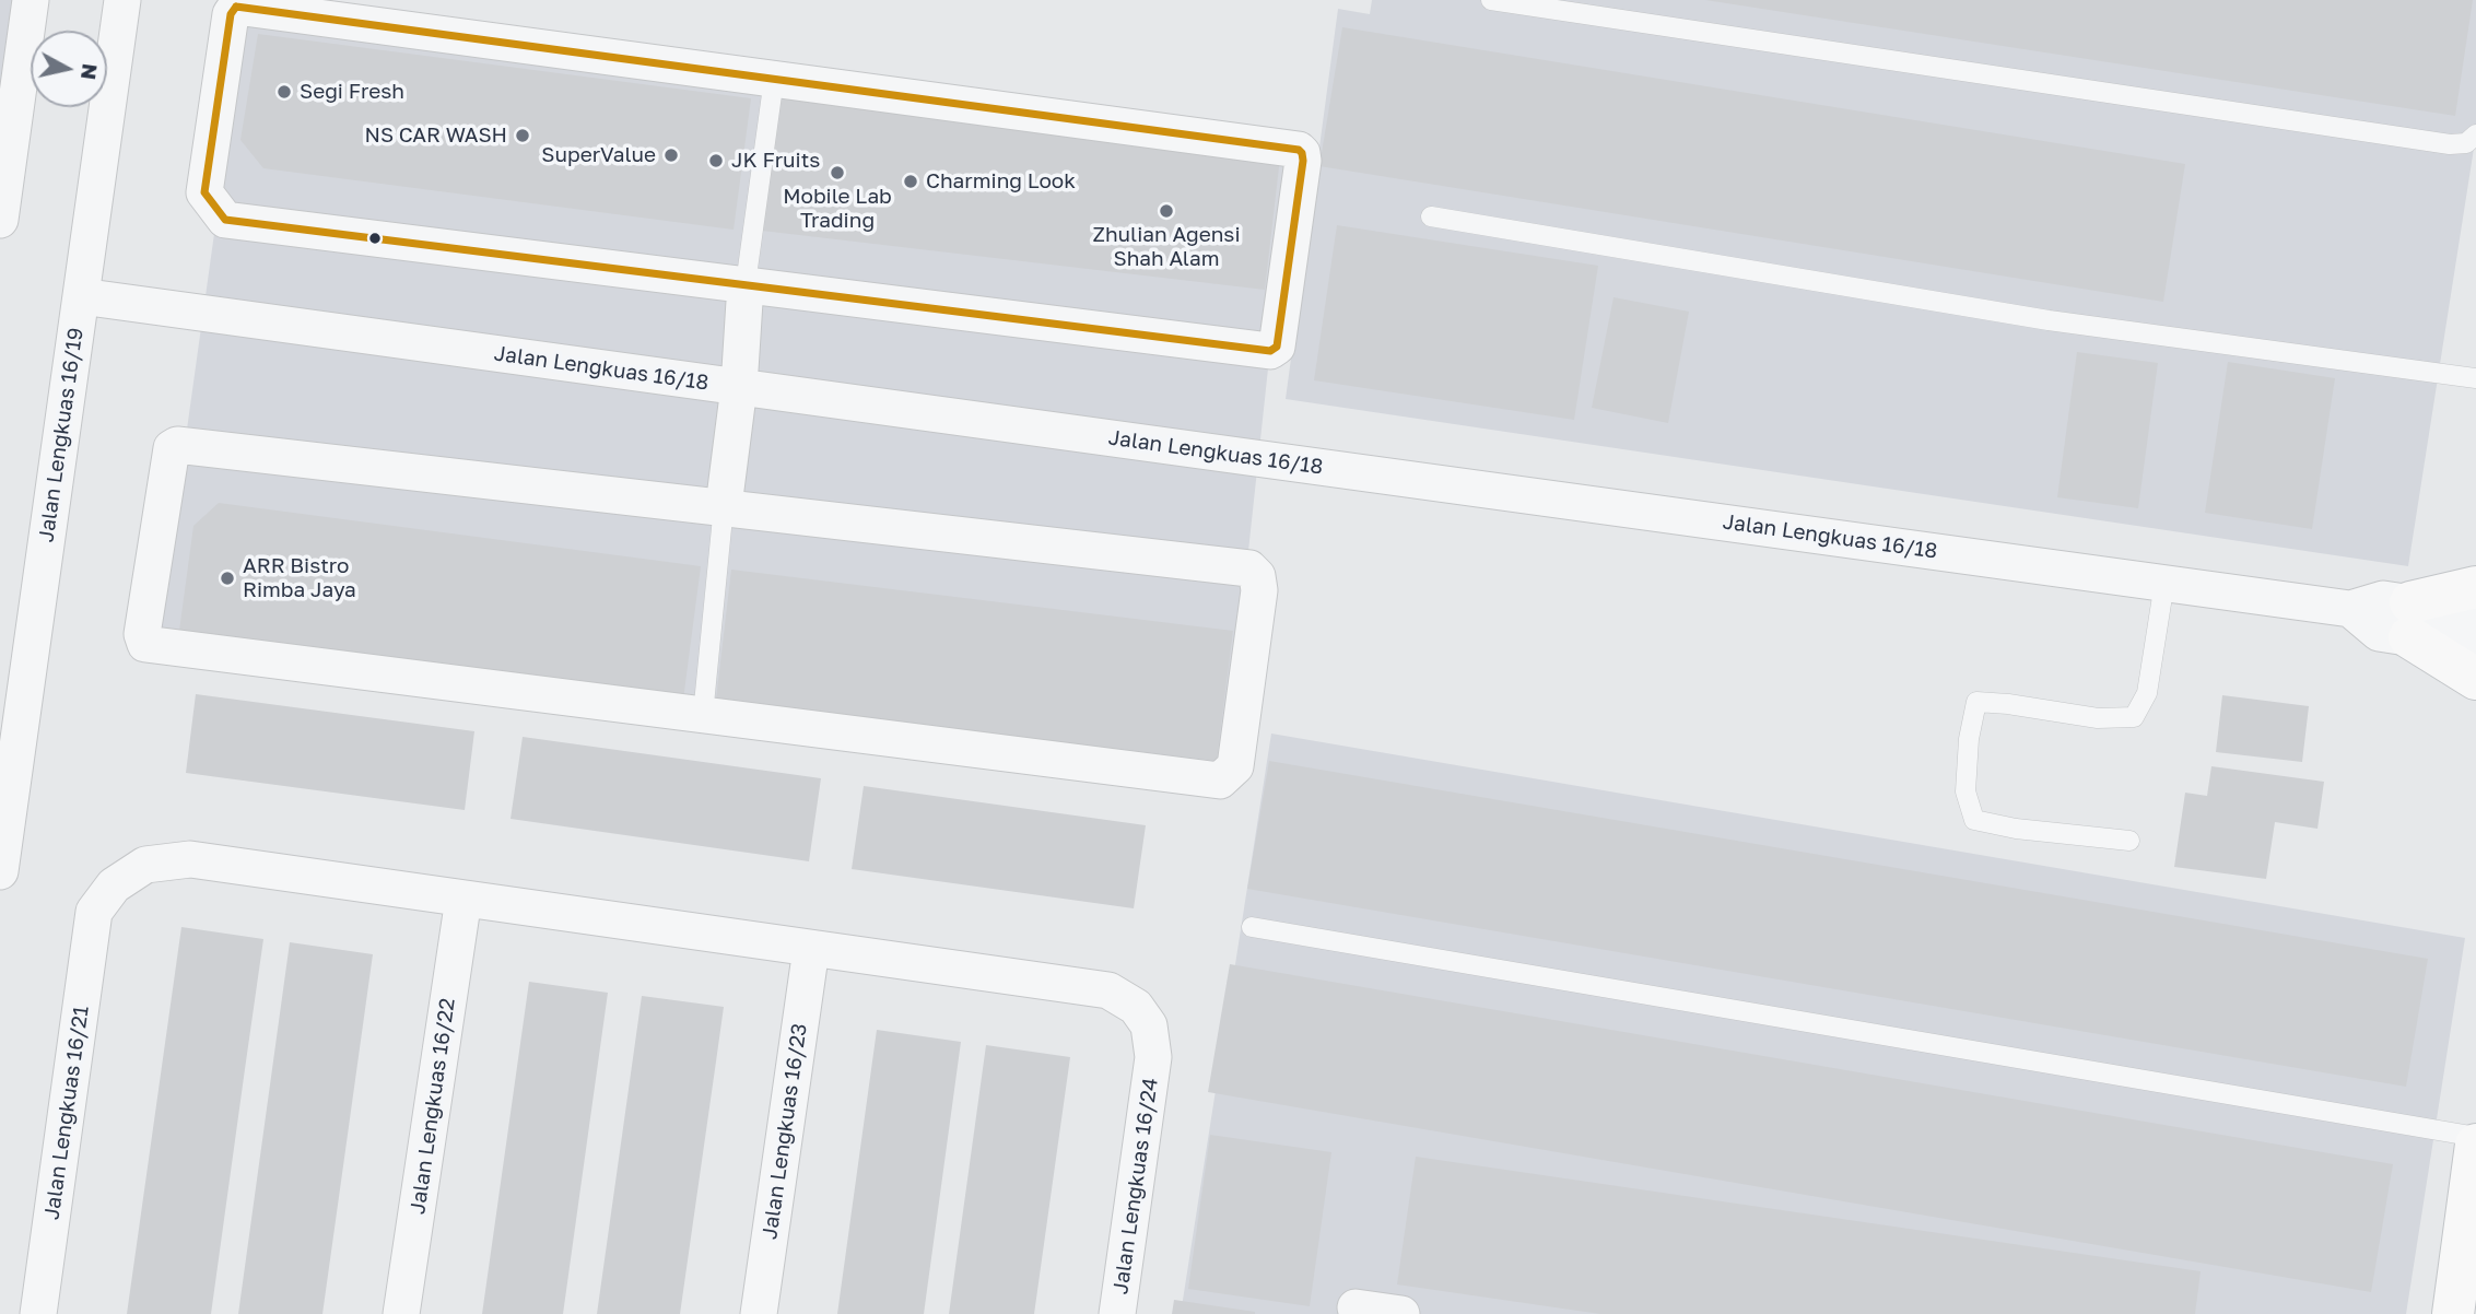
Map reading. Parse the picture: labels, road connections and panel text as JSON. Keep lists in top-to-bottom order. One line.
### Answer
{"streets":{"street":["Jalan Lengkuas 16/18","Jalan Lengkuas 16/19","Jalan Lengkuas 16/22","Jalan Lengkuas 16/21","Jalan Lengkuas 16/23","Jalan Lengkuas 16/24"]},"crossings":[["Jalan Lengkuas 16/18","Jalan Lengkuas 16/19"],["Jalan Lengkuas 16/22","Jalan Lengkuas 16/21"],["Jalan Lengkuas 16/23","Jalan Lengkuas 16/24"]],"places":["Segi Fresh","NS CAR WASH","SuperValue","JK Fruits","Mobile Lab Trading","Charming Look","Zhulian Agensi Shah Alam","ARR Bistro Rimba Jaya"],"north":"right"}
